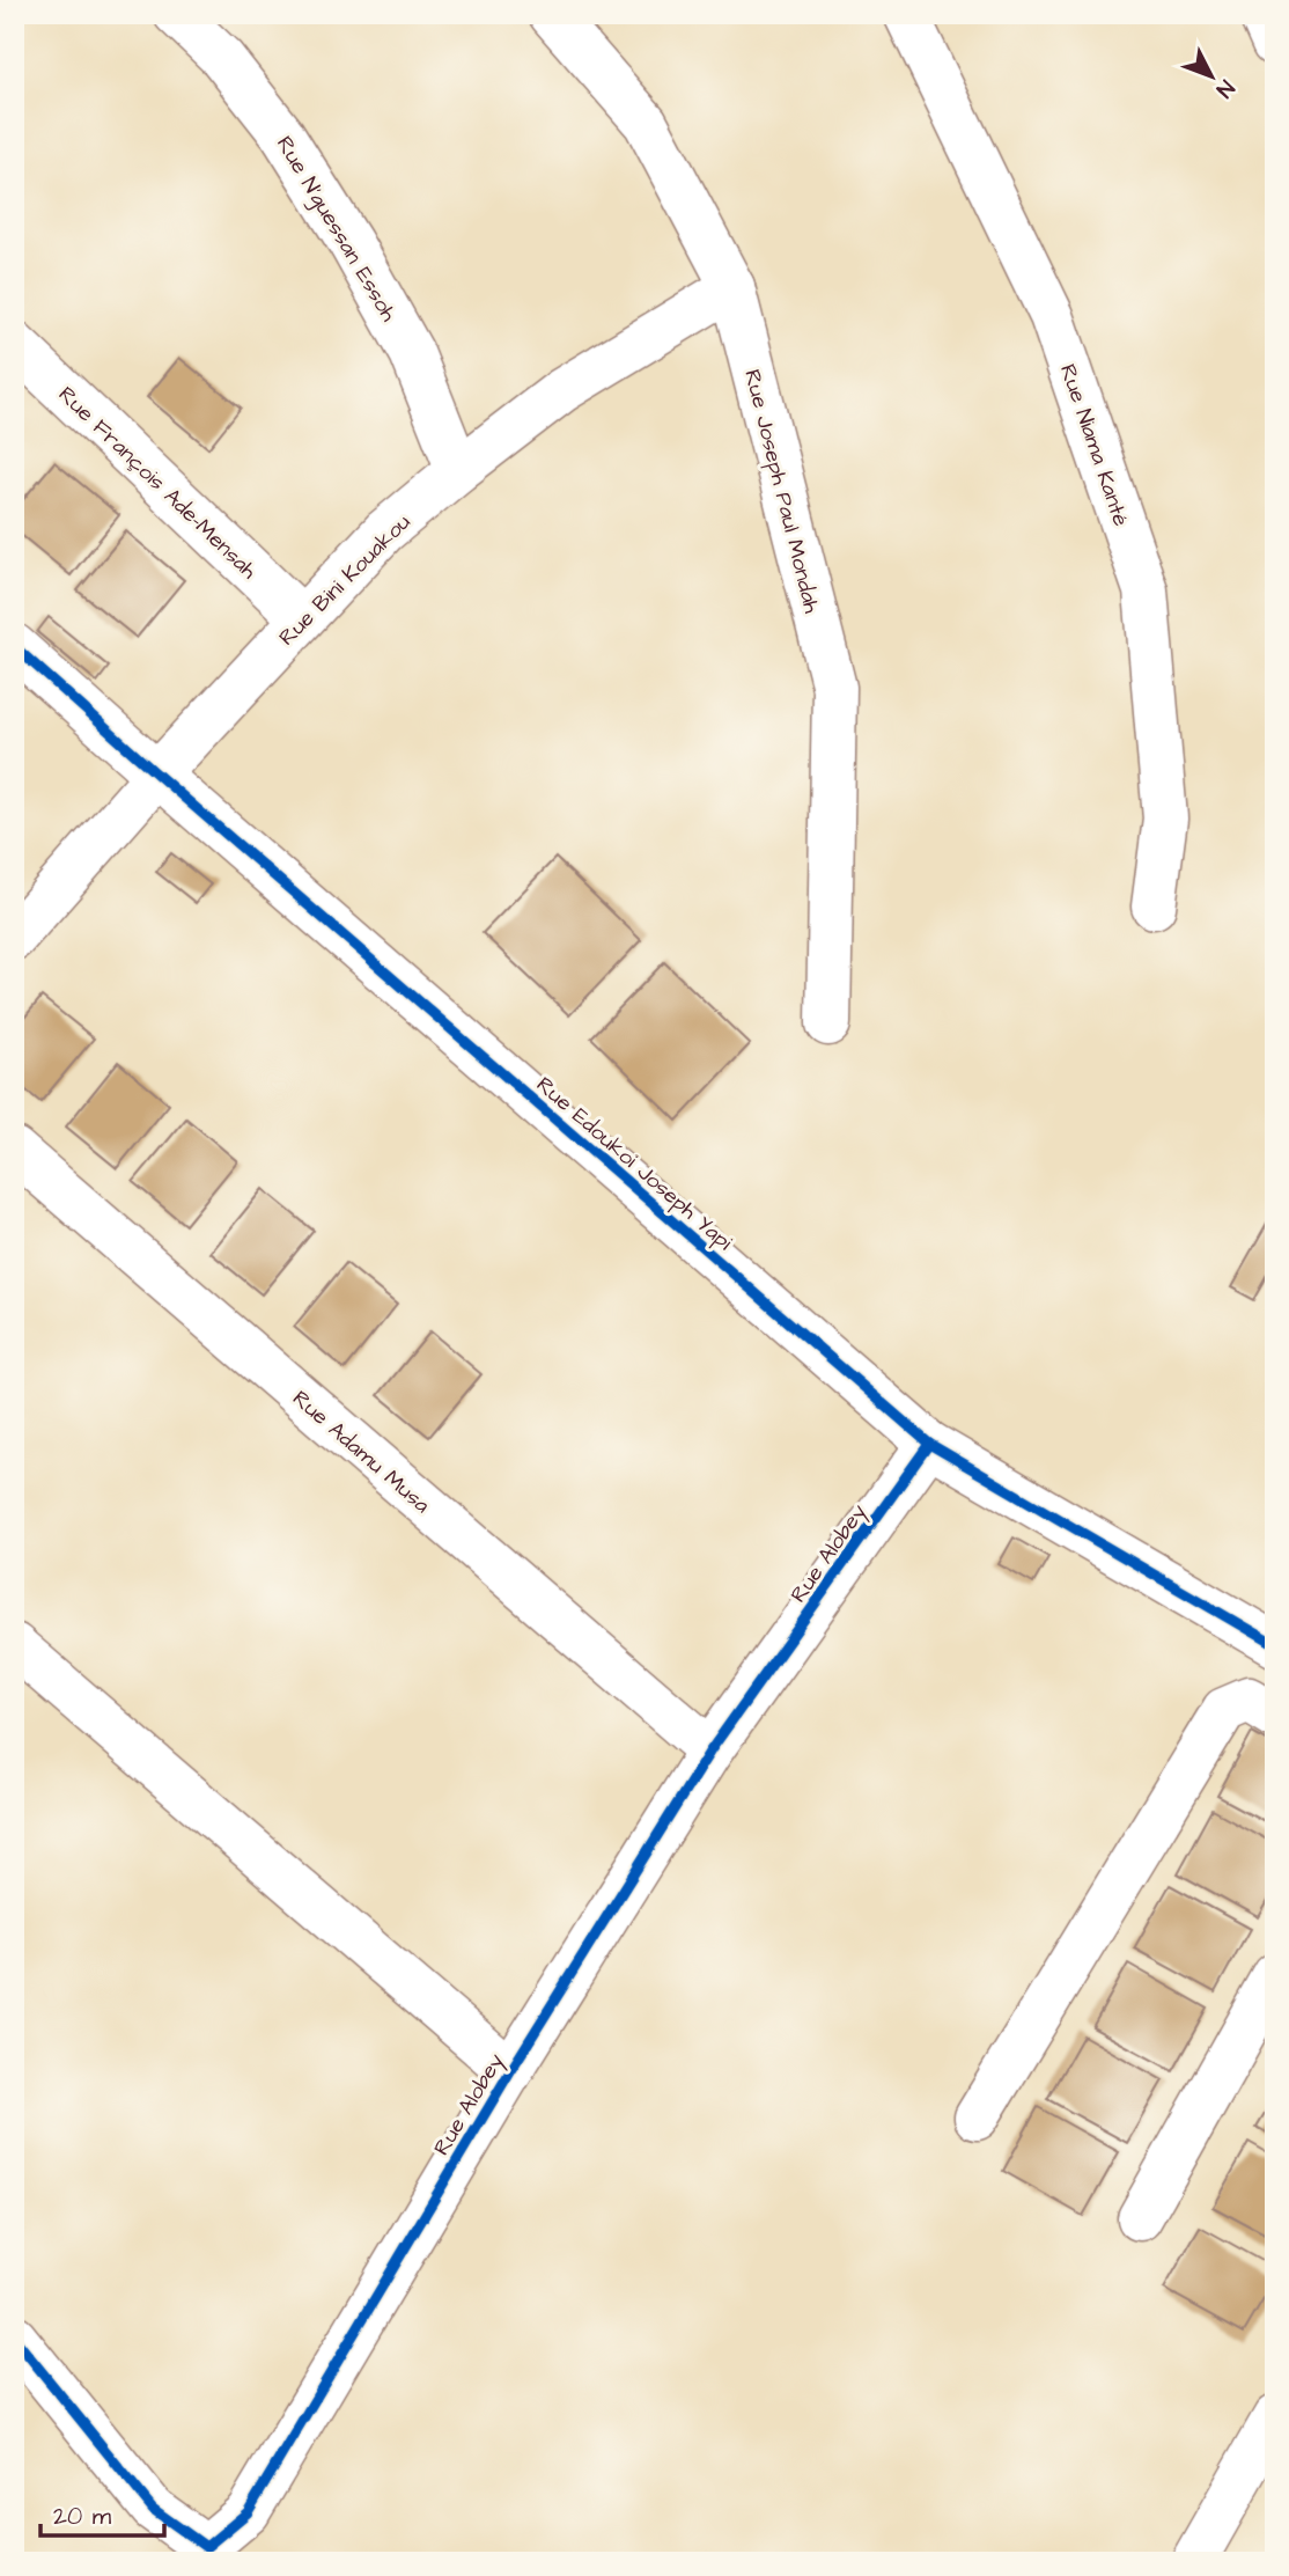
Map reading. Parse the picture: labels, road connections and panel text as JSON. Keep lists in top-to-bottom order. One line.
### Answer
{"streets":{"street":["Rue N'guessan Essoh","Rue Niama Kanté","Rue François Ade-Mensah","Rue Joseph Paul Mondah","Rue Bini Kouakou","Rue Edoukoi Joseph Yapi","Rue Adamu Musa","Rue Alobey"]},"crossings":[["Rue N'guessan Essoh","Rue Bini Kouakou"],["Rue François Ade-Mensah","Rue Bini Kouakou"],["Rue Joseph Paul Mondah","Rue Bini Kouakou"],["Rue Bini Kouakou","Rue Edoukoi Joseph Yapi"],["Rue Edoukoi Joseph Yapi","Rue Alobey"],["Rue Adamu Musa","Rue Alobey"]],"scale_bar":"20 m","north":"bottom right"}
